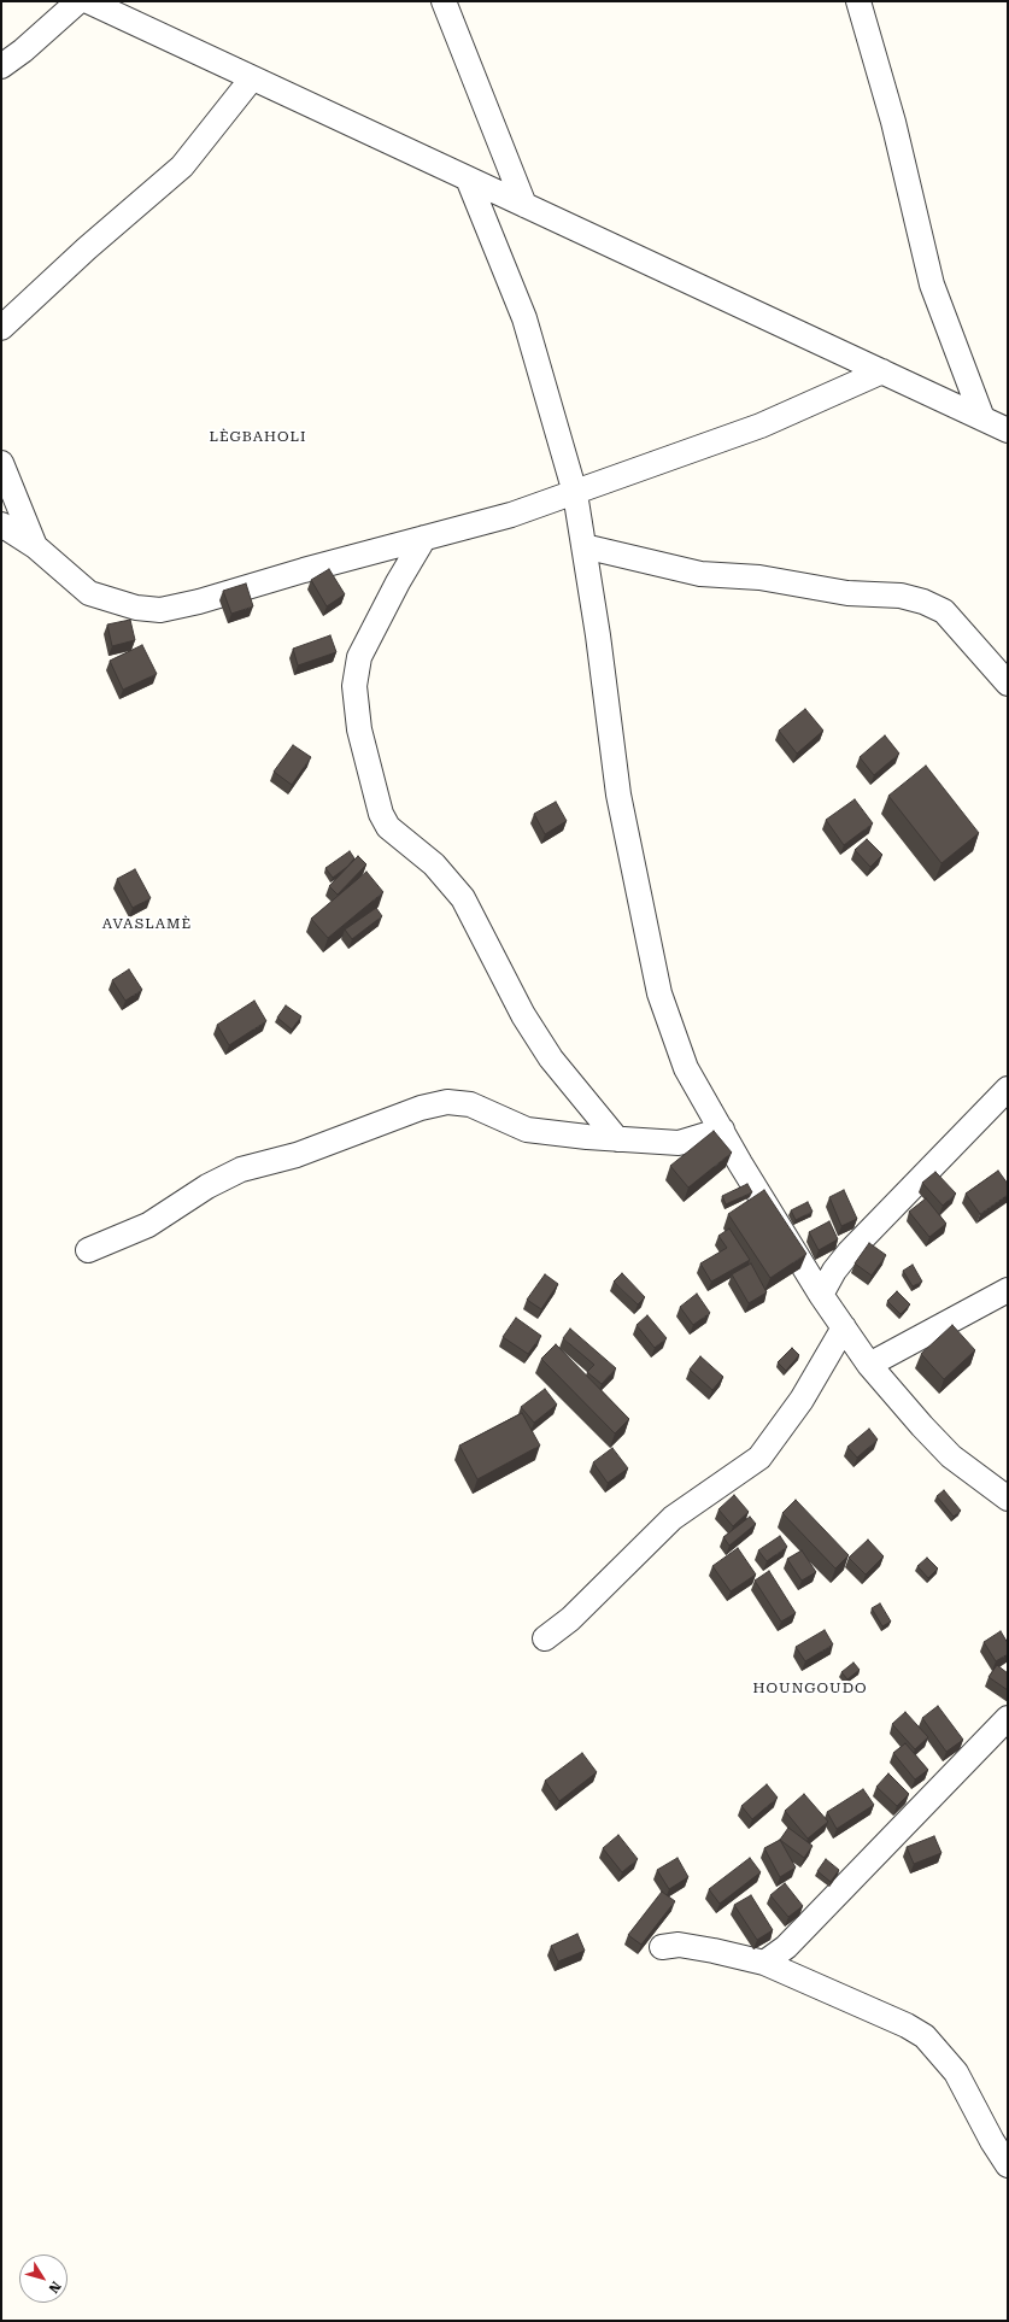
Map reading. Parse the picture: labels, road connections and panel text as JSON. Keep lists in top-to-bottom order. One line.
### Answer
{"districts":["LÈGBAHOLI","AVASLAMÈ","HOUNGOUDO"],"north":"bottom right"}
